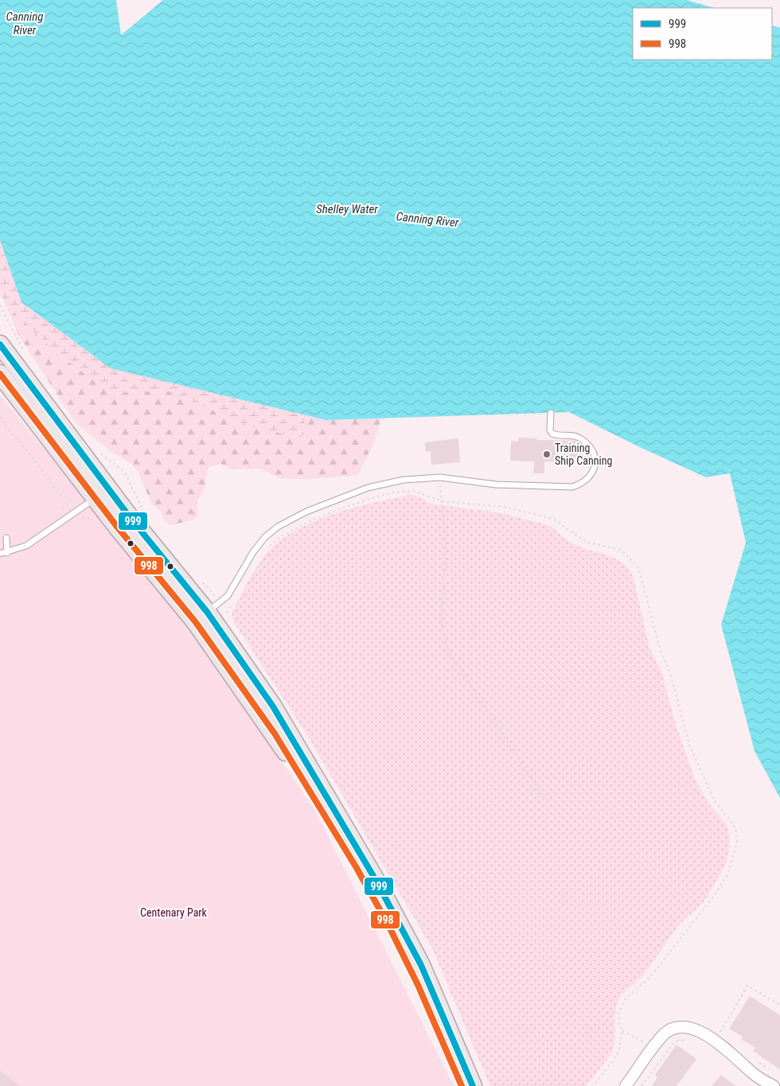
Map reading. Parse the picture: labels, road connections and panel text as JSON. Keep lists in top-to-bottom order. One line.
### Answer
{"water":["Canning River","Shelley Water"],"parks":["Centenary Park"],"places":["Training Ship Canning"],"lines":["transit line 999","transit line 998"],"legend":["999","998"]}
